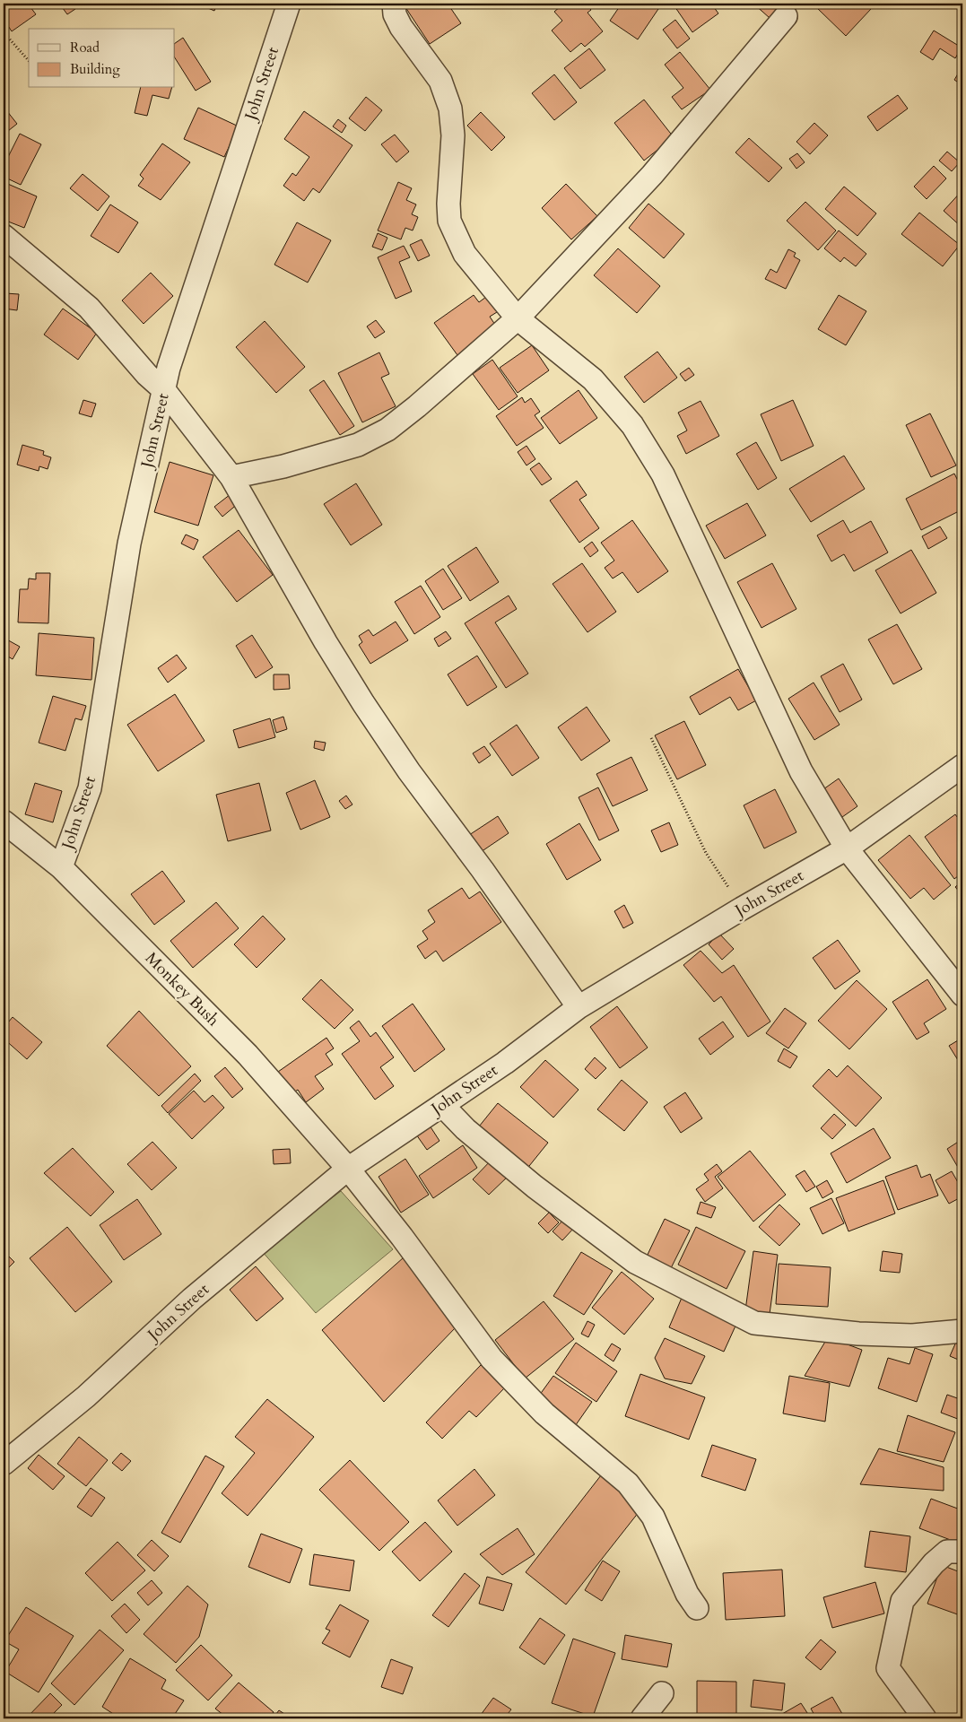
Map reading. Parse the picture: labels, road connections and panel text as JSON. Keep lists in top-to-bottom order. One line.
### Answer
{"streets":{"street":["John Street","Monkey Bush"]},"crossings":[["John Street","Monkey Bush"]],"legend":["Road","Building"]}
